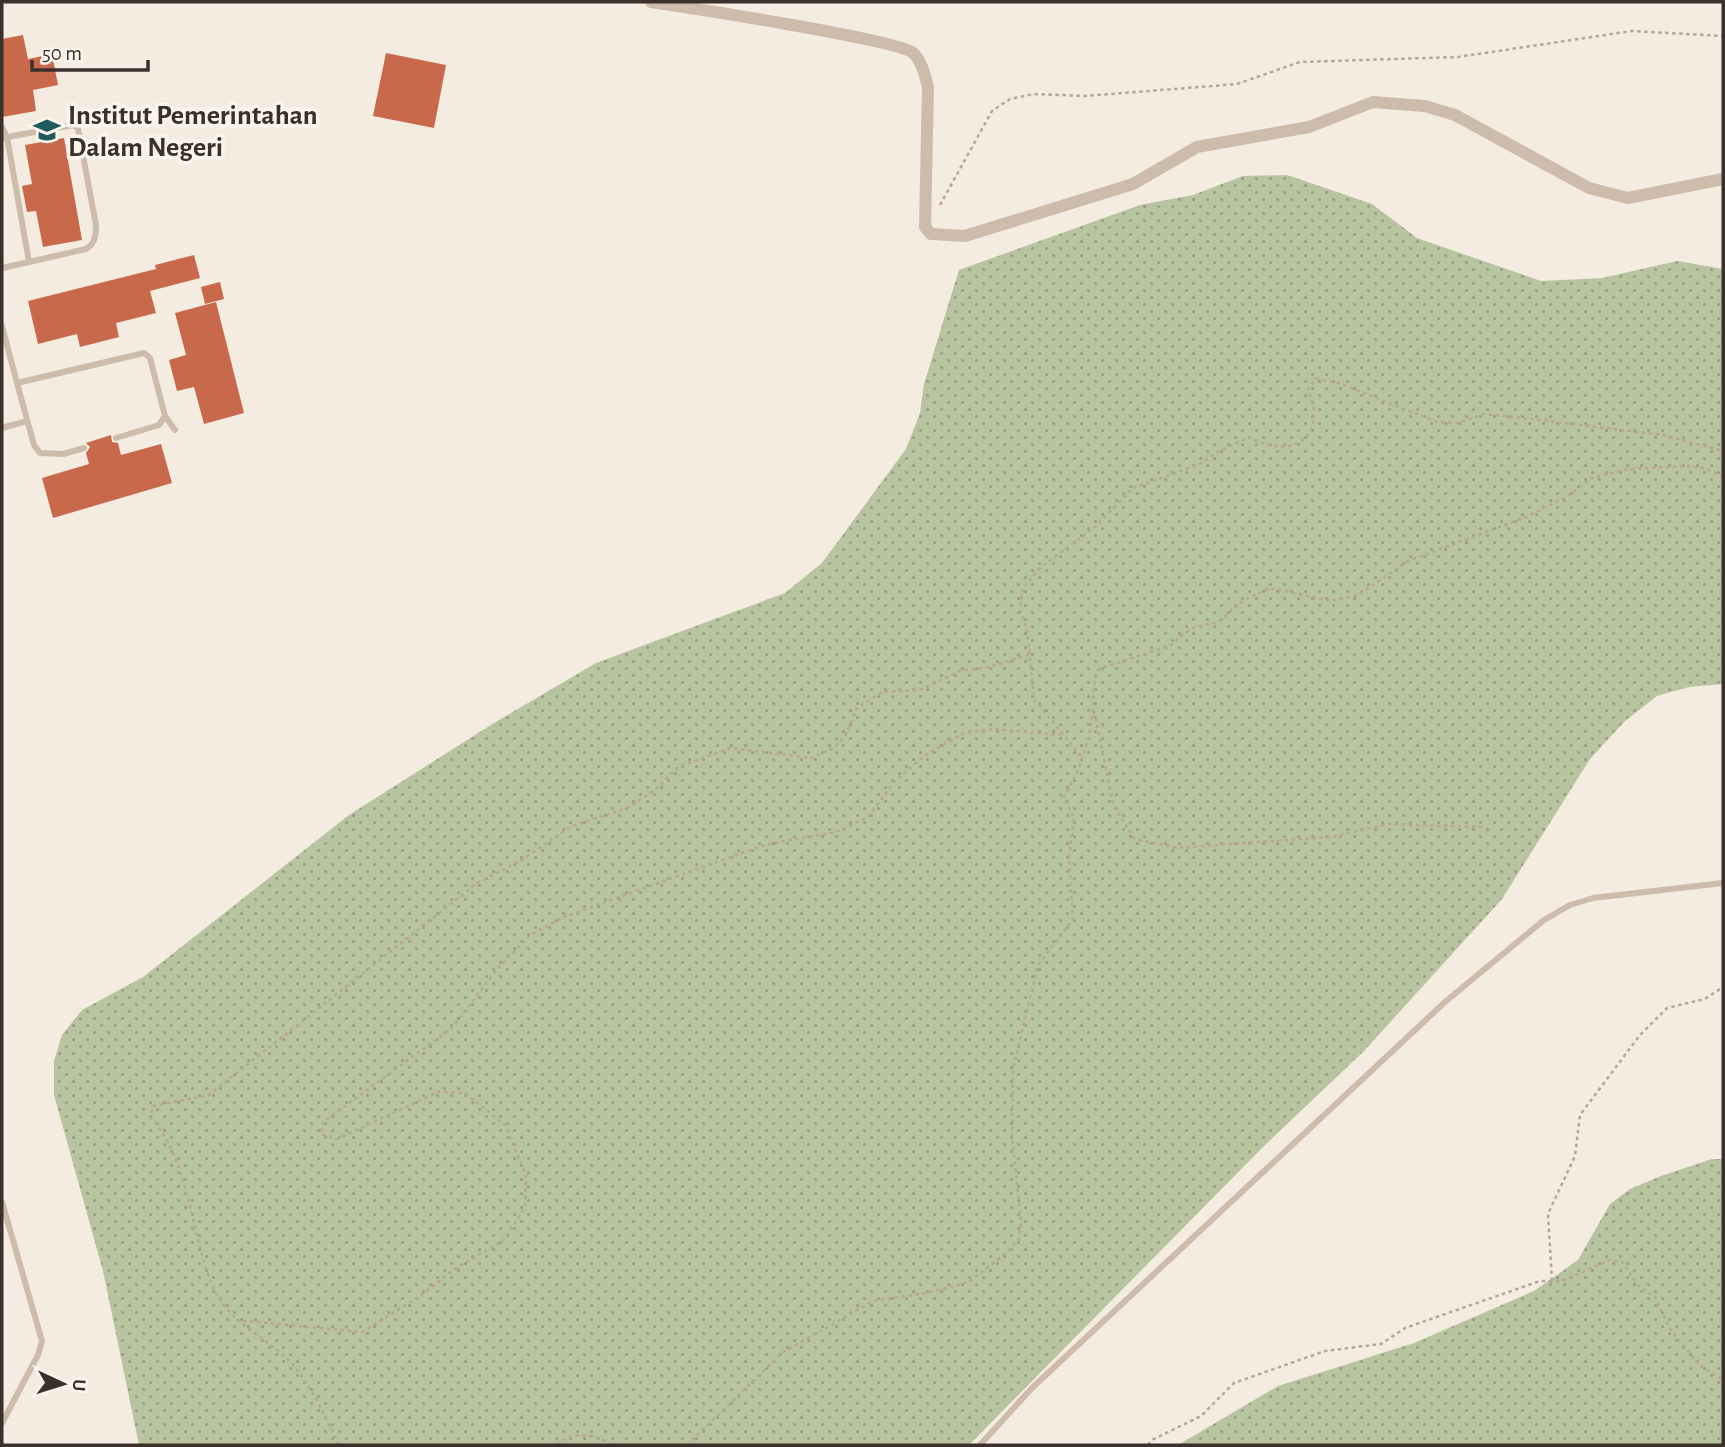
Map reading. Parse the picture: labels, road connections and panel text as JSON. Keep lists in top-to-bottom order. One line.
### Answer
{"places":{"school or university":["Institut Pemerintahan Dalam Negeri"]},"scale_bar":"50 m","north":"right"}
